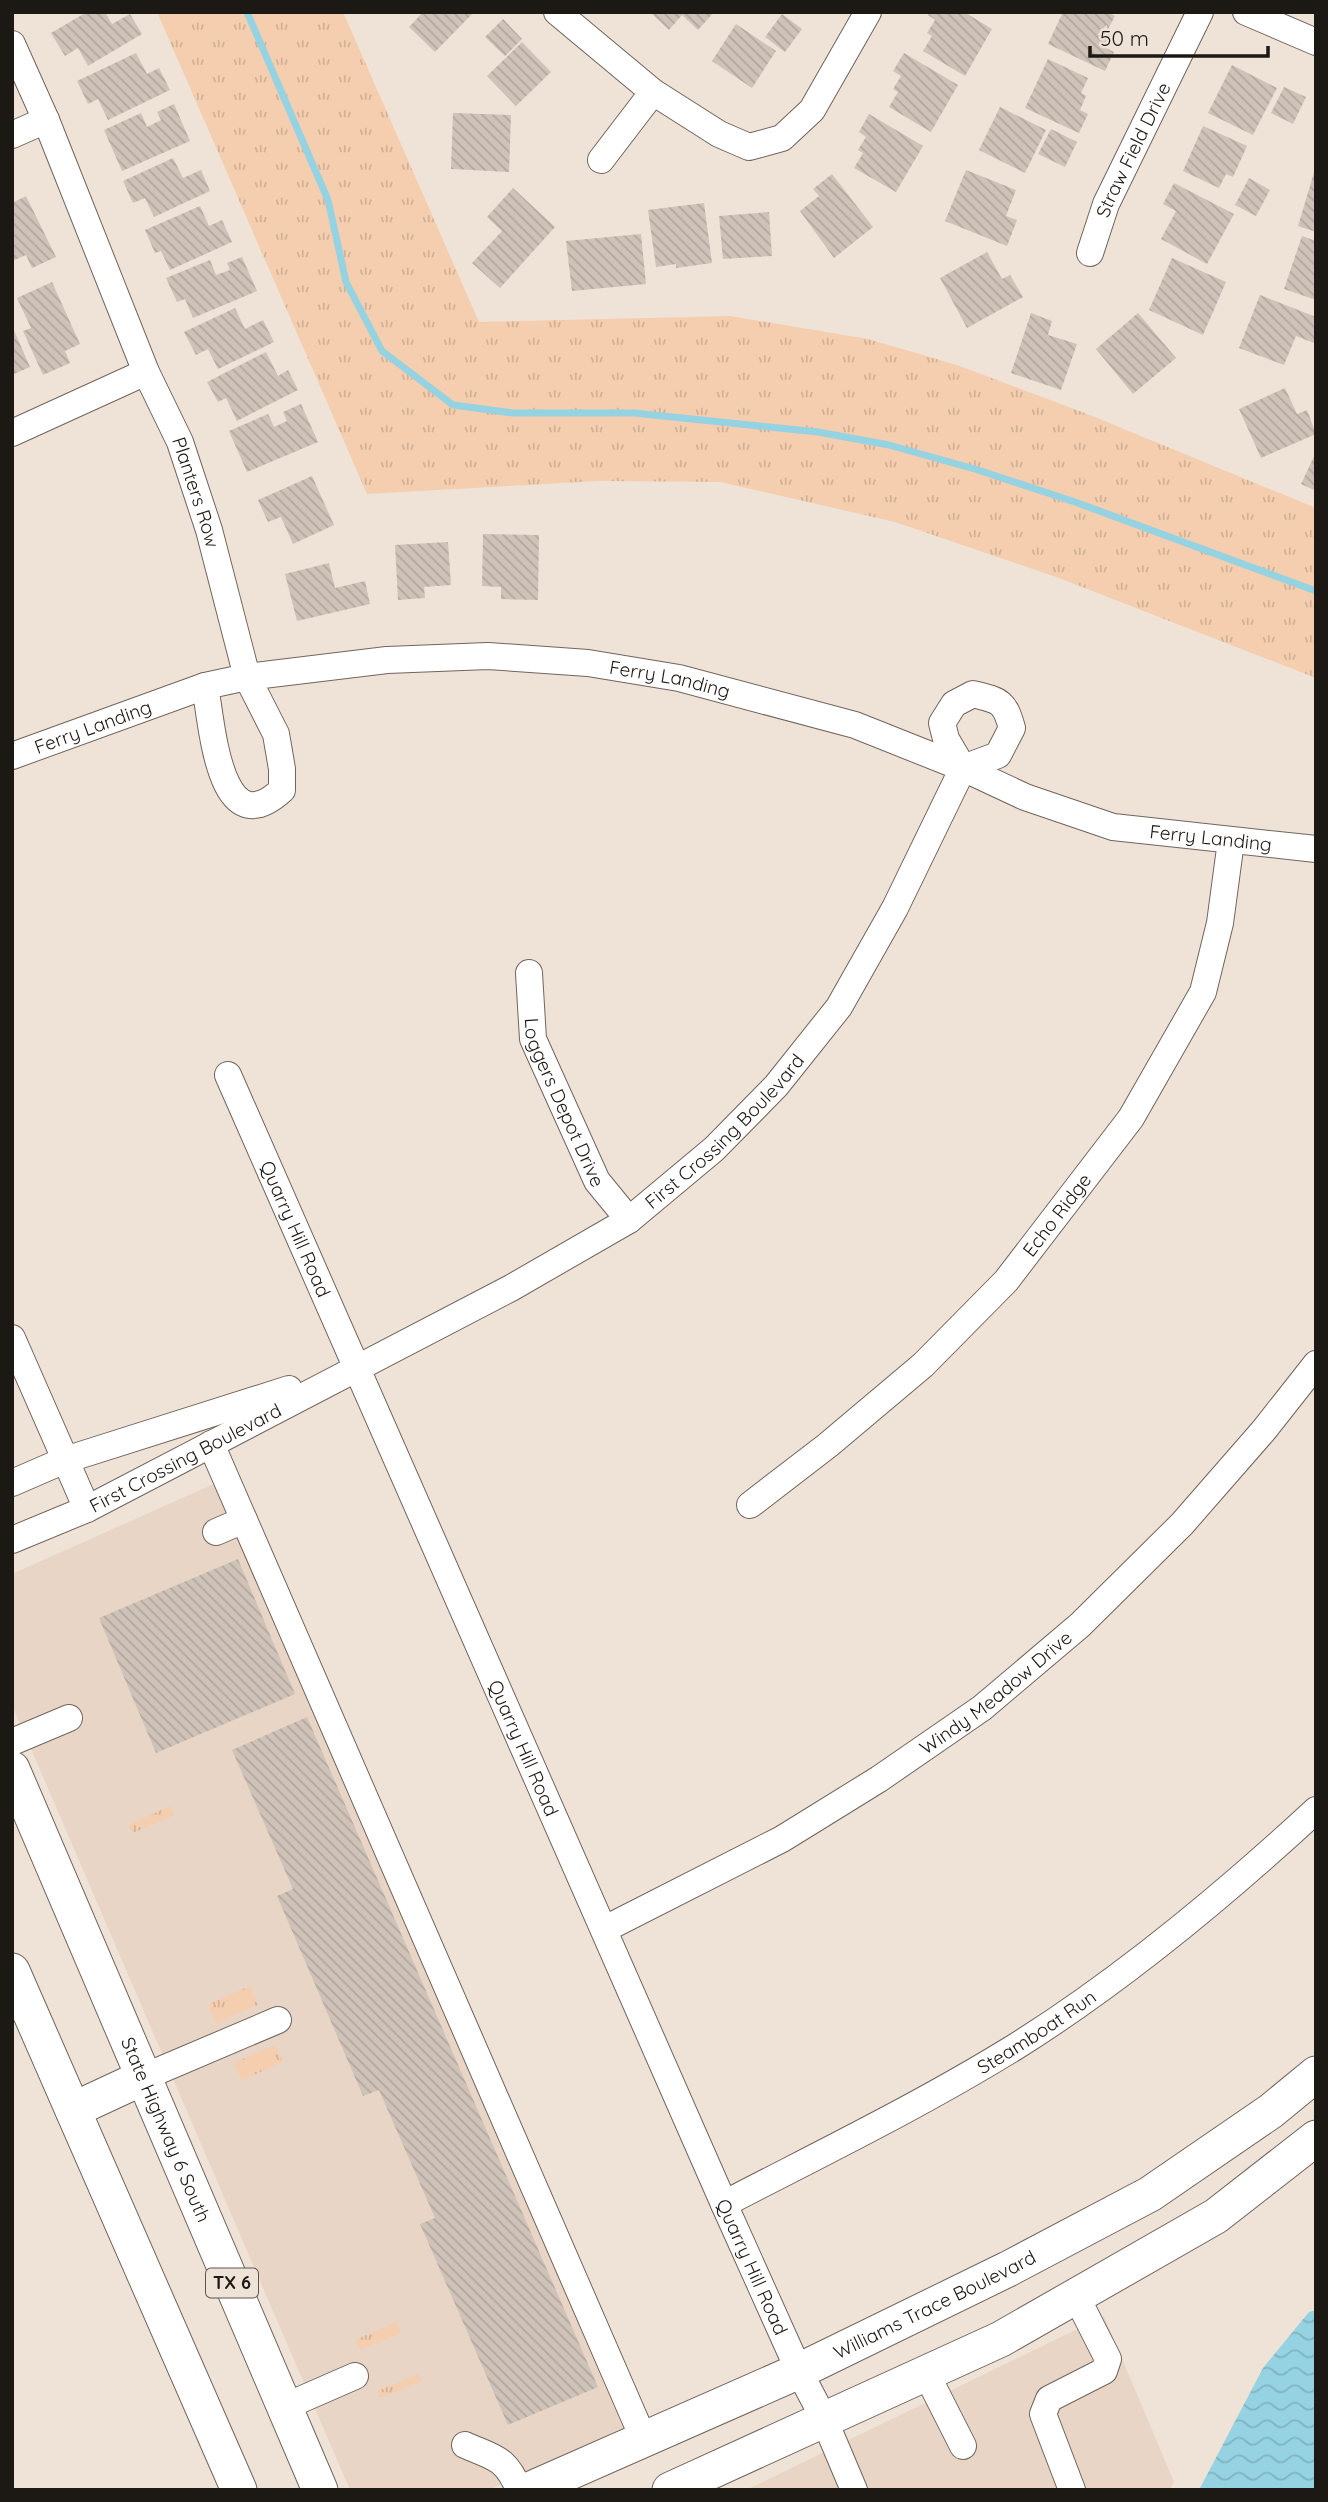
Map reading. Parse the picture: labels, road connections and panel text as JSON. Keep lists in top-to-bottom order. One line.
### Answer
{"streets":{"main road":["State Highway 6 South","TX 6","Williams Trace Boulevard"],"street":["Straw Field Drive","Planters Row","Ferry Landing","Loggers Depot Drive","First Crossing Boulevard","Echo Ridge","Quarry Hill Road","Windy Meadow Drive","Steamboat Run"]},"crossings":[["Planters Row","Ferry Landing"],["Ferry Landing","First Crossing Boulevard"],["Ferry Landing","Echo Ridge"],["Loggers Depot Drive","First Crossing Boulevard"],["First Crossing Boulevard","Quarry Hill Road"],["Quarry Hill Road","Windy Meadow Drive"],["Quarry Hill Road","Steamboat Run"],["Quarry Hill Road","Williams Trace Boulevard"]],"scale_bar":"50 m"}
